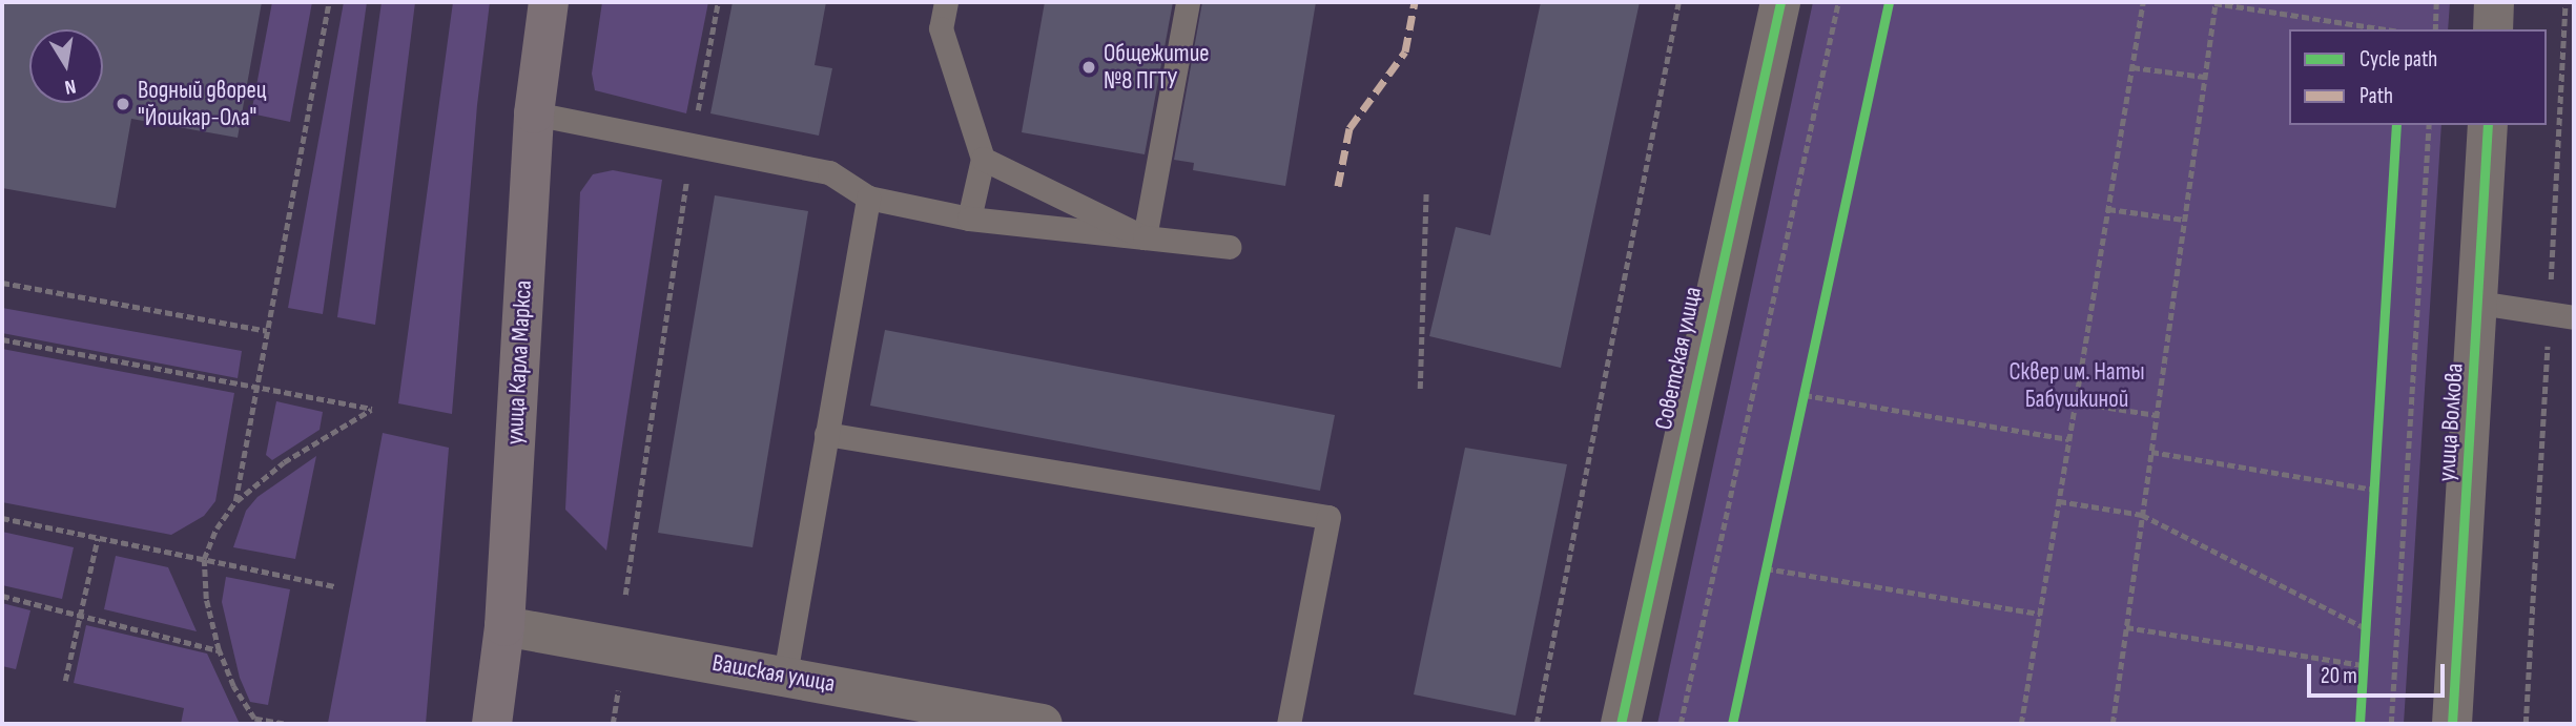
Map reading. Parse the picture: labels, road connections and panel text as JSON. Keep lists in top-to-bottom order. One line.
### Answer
{"streets":{"main road":["улица Карла Маркса"],"street":["Советская улица","улица Волкова","Вашская улица"]},"crossings":[["улица Карла Маркса","Вашская улица"]],"parks":["Сквер им. Наты Бабушкиной"],"places":["Общежитие №8 ПГТУ","Водный дворец \"Йошкар-Ола\""],"legend":["Cycle path","Path"],"scale_bar":"20 m","north":"bottom"}
